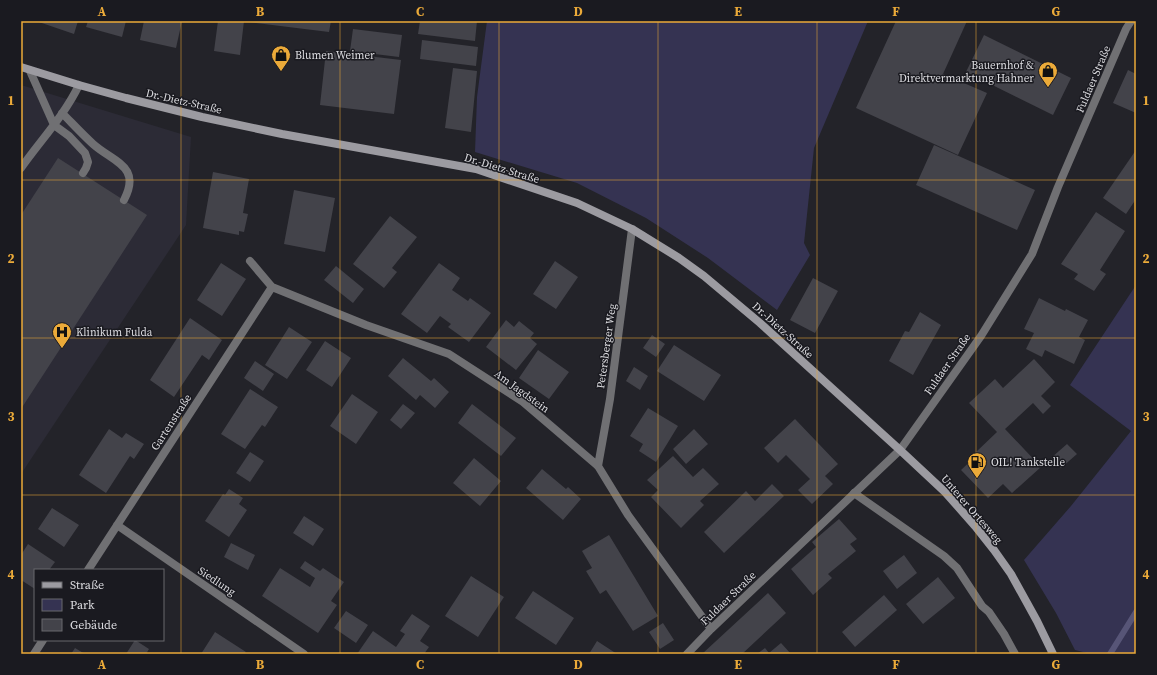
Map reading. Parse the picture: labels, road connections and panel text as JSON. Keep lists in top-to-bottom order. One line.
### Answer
{"streets":{"main road":["Dr.-Dietz-Straße","Unterer Ortesweg"],"street":["Fuldaer Straße","Petersberger Weg","Am Jagdstein","Gartenstraße","Siedlung"]},"crossings":[["Fuldaer Straße","Dr.-Dietz-Straße"],["Fuldaer Straße","Am Jagdstein"],["Fuldaer Straße","Unterer Ortesweg"],["Dr.-Dietz-Straße","Petersberger Weg"],["Dr.-Dietz-Straße","Unterer Ortesweg"],["Petersberger Weg","Am Jagdstein"],["Am Jagdstein","Gartenstraße"],["Gartenstraße","Siedlung"]],"places":{"shop":["Blumen Weimer","Bauernhof & Direktvermarktung Hahner"],"hospital":["Klinikum Fulda"],"fuel station":["OIL! Tankstelle"]},"legend":["Straße","Park","Gebäude"],"grid":{"columns":["A","B","C","D","E","F","G"],"rows":["1","2","3","4"]}}
